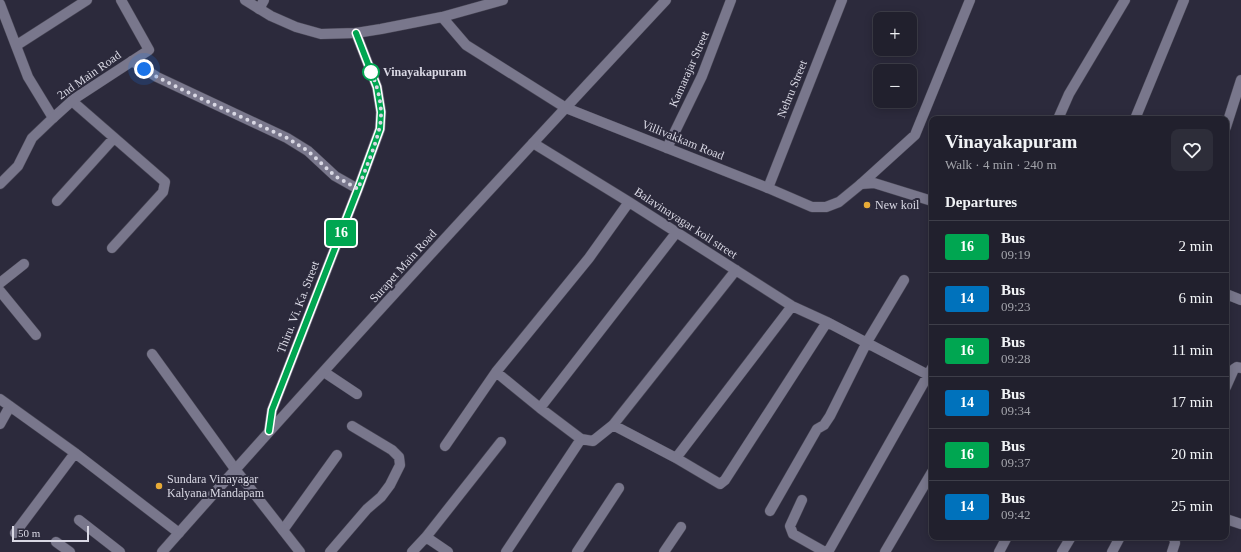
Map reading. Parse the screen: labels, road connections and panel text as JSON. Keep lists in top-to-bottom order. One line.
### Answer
{"streets":{"street":["Kamarajar Street","2nd Main Road","Nehru Street","Villivakkam Road","Balavinayagar koil street","Surapet Main Road","Thiru. Vi. Ka. Street"]},"crossings":[["Kamarajar Street","Villivakkam Road"],["Nehru Street","Villivakkam Road"],["Villivakkam Road","Surapet Main Road"],["Balavinayagar koil street","Surapet Main Road"],["Surapet Main Road","Thiru. Vi. Ka. Street"]],"places":["Vinayakapuram","New koil","Sundara Vinayagar Kalyana Mandapam"],"lines":["bus line 16"],"scale_bar":"50 m","page":{"on_map":"16","map_buttons":["+","−"],"heading":[["Vinayakapuram","Walk · 4 min · 240 m"],"Departures"],"list":[{"mark":"16","name":"Bus","note":"09:19","value":"2 min"},{"mark":"14","name":"Bus","note":"09:23","value":"6 min"},{"mark":"16","name":"Bus","note":"09:28","value":"11 min"},{"mark":"14","name":"Bus","note":"09:34","value":"17 min"},{"mark":"16","name":"Bus","note":"09:37","value":"20 min"},{"mark":"14","name":"Bus","note":"09:42","value":"25 min"}],"scale":"50 m"}}
